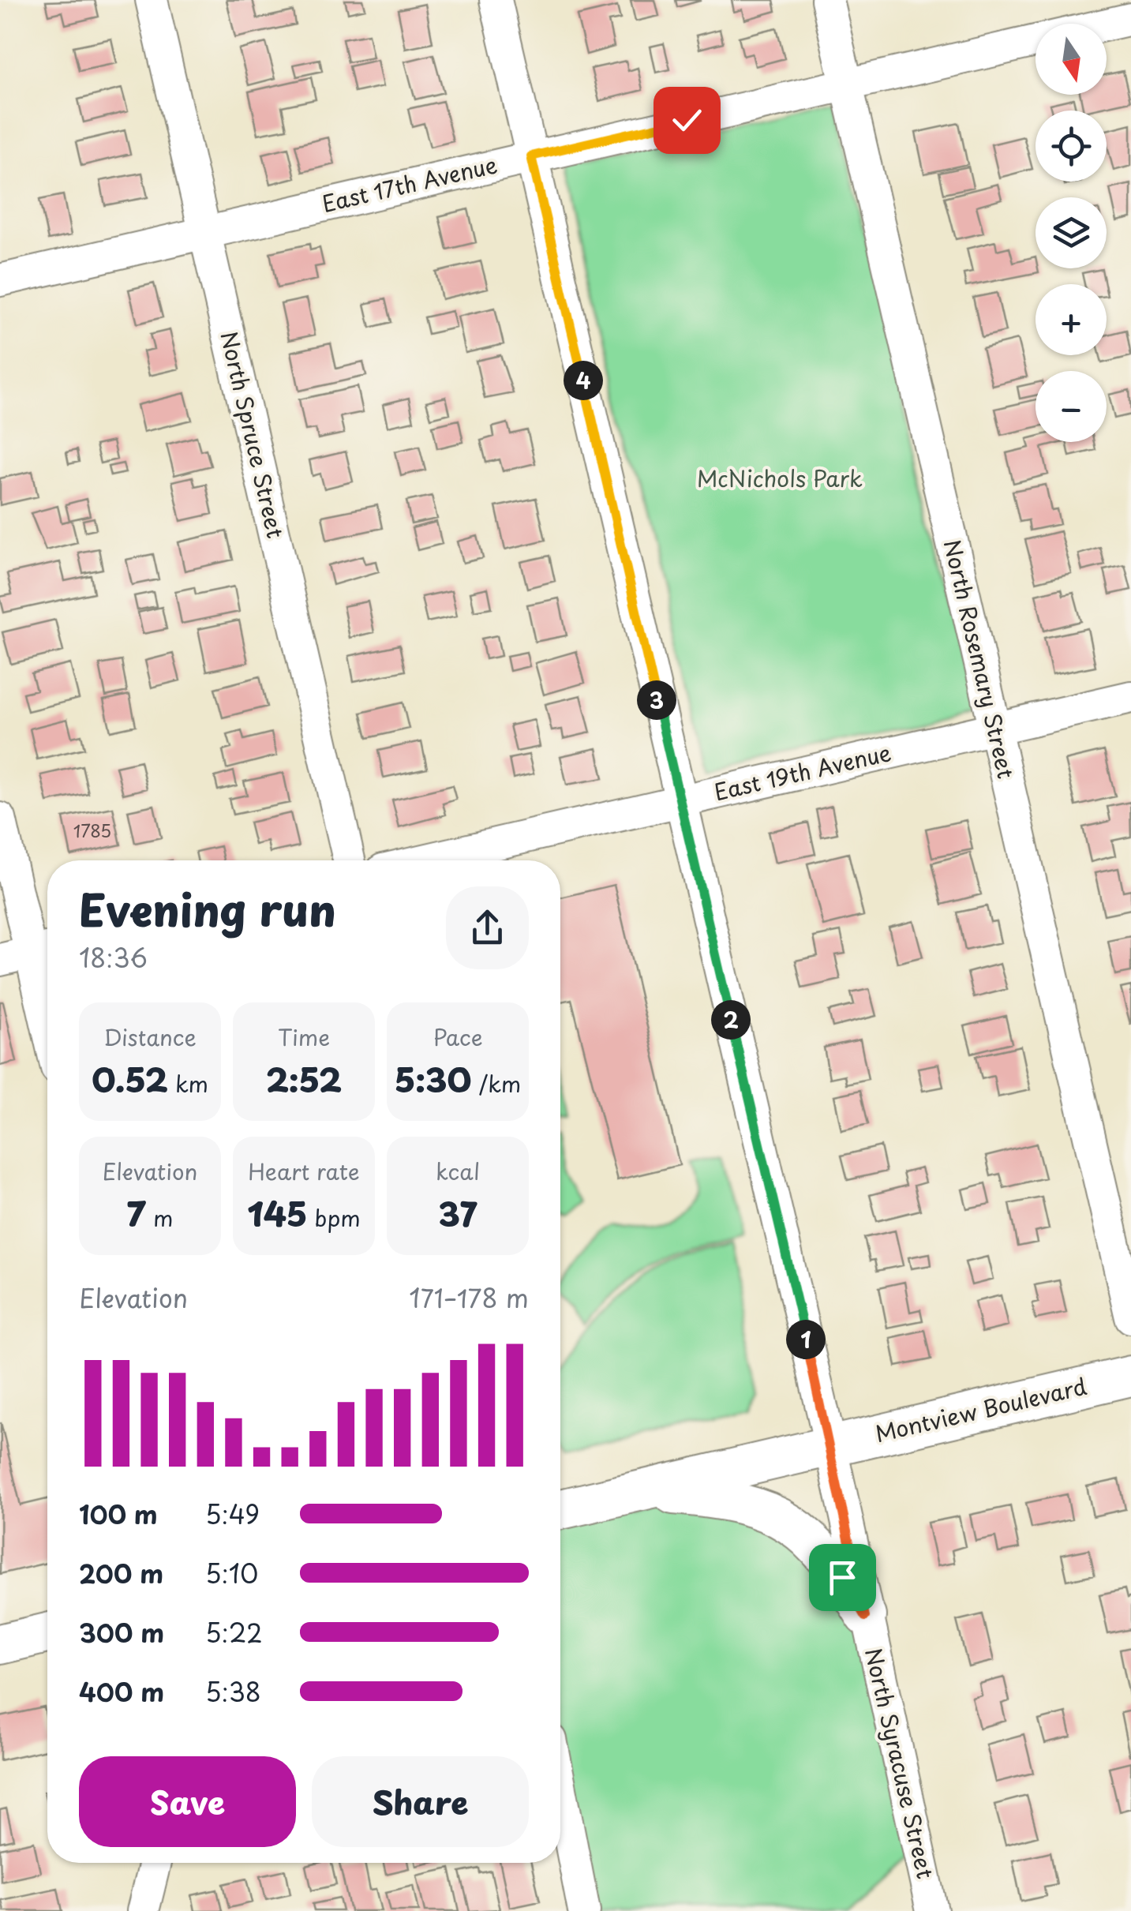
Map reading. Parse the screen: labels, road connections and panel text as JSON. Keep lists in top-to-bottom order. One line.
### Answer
{"streets":{"main road":["Montview Boulevard"],"street":["East 17th Avenue","North Spruce Street","North Rosemary Street","East 19th Avenue","North Syracuse Street"]},"crossings":[["East 17th Avenue","North Spruce Street"],["East 17th Avenue","North Rosemary Street"],["East 17th Avenue","North Syracuse Street"],["North Rosemary Street","East 19th Avenue"],["East 19th Avenue","North Syracuse Street"],["Montview Boulevard","North Syracuse Street"]],"parks":["McNichols Park"],"house_numbers":["1785"],"north":"bottom","page":{"map_buttons":["+","−"],"pins":["4","3","2","1"],"heading":["Evening run","18:36"],"stats":[["Distance","0.52 km"],["Time","2:52"],["Pace","5:30 /km"],["Elevation","7 m"],["Heart rate","145 bpm"],["kcal","37"]],"chart":["Elevation","171–178 m"],"list":[{"name":"100 m","note":"5:49"},{"name":"200 m","note":"5:10"},{"name":"300 m","note":"5:22"},{"name":"400 m","note":"5:38"}],"buttons":["Save","Share"]}}
